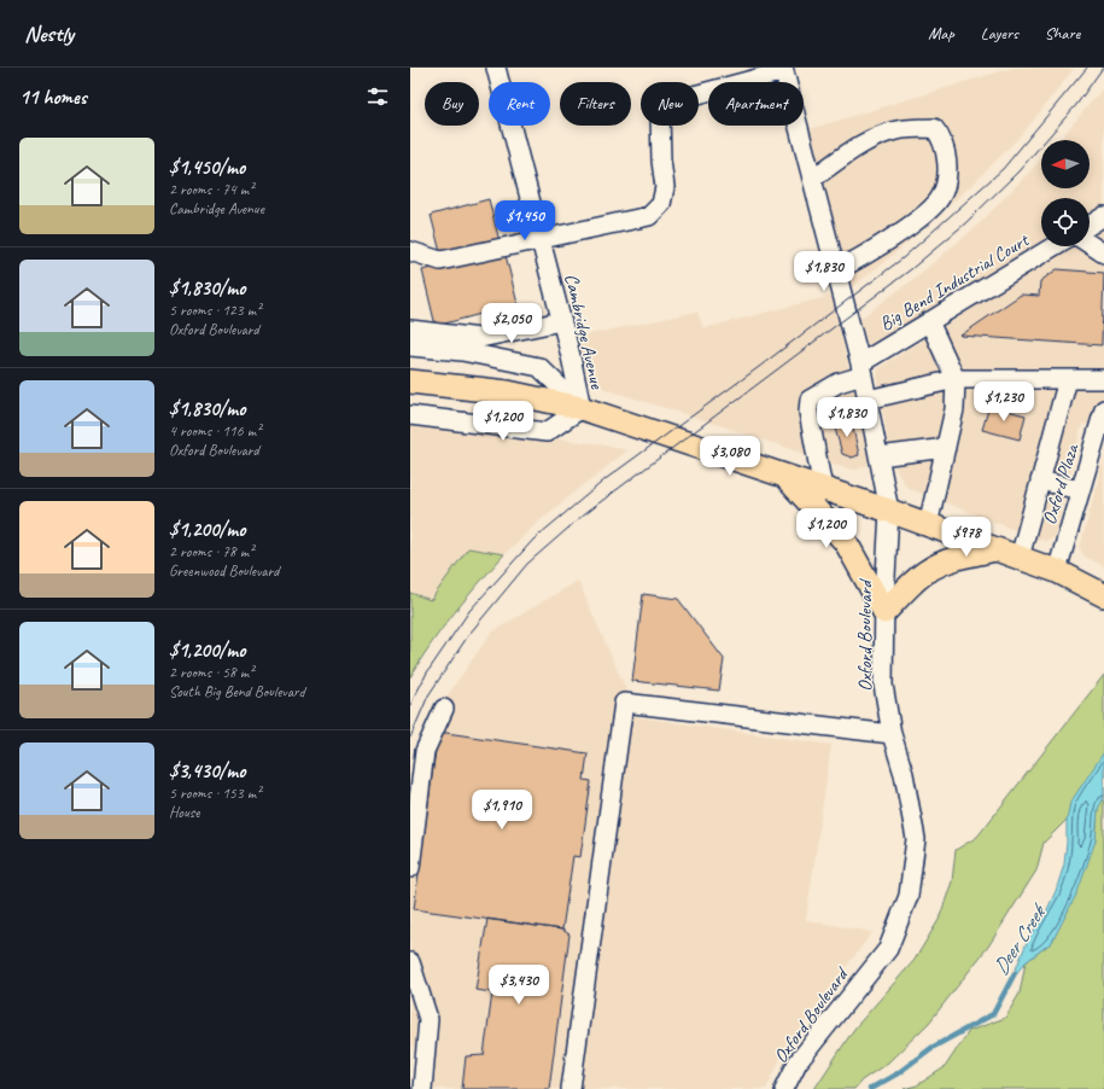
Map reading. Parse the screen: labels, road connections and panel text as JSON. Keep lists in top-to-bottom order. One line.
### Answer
{"streets":{"street":["Big Bend Industrial Court","Cambridge Avenue","Oxford Plaza","Oxford Boulevard"]},"crossings":[["Big Bend Industrial Court","Oxford Boulevard"]],"water":["Deer Creek"],"north":"left","page":{"header":"Nestly","nav":["Map","Layers","Share"],"heading":"11 homes","chip":["Buy","Rent","Filters","New","Apartment"],"list":[{"name":"$1,450/mo","note":"2 rooms · 74 m² · Cambridge Avenue"},{"name":"$1,830/mo","note":"5 rooms · 123 m² · Oxford Boulevard"},{"name":"$1,830/mo","note":"4 rooms · 116 m² · Oxford Boulevard"},{"name":"$1,200/mo","note":"2 rooms · 78 m² · Greenwood Boulevard"},{"name":"$1,200/mo","note":"2 rooms · 58 m² · South Big Bend Boulevard"},{"name":"$3,430/mo","note":"5 rooms · 153 m² · House"}],"price":["$1,450","$1,830","$2,050","$1,230","$1,830","$1,200","$3,080","$1,200","$978","$1,910","$3,430"]}}
